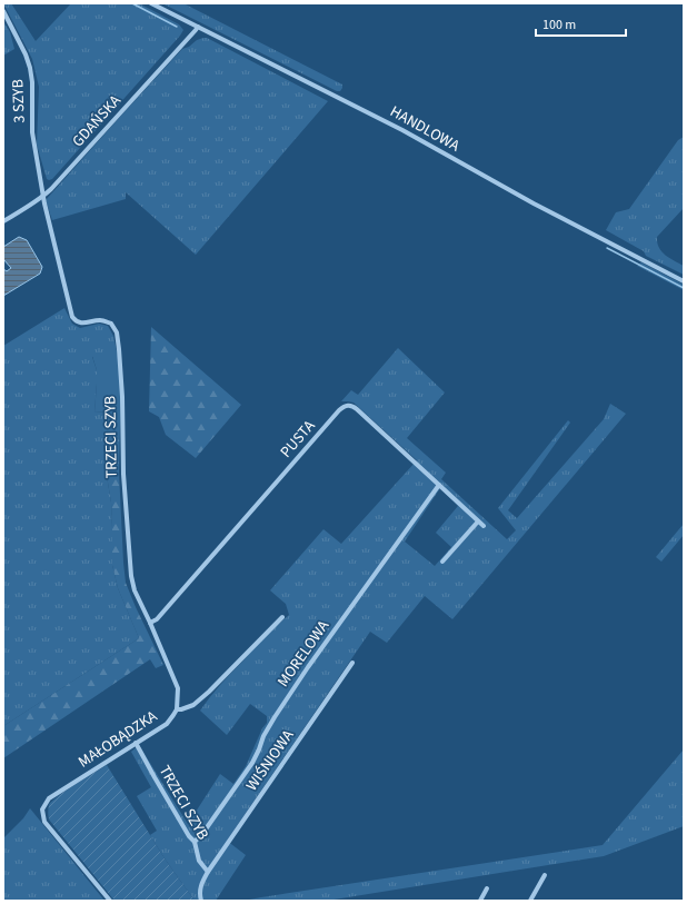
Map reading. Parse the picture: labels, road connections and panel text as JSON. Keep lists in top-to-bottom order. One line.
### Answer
{"streets":{"street":["3 SZYB","GDAŃSKA","HANDLOWA","TRZECI SZYB","PUSTA","MORELOWA","MAŁOBĄDZKA","WIŚNIOWA"]},"crossings":[["3 SZYB","GDAŃSKA"],["3 SZYB","TRZECI SZYB"],["GDAŃSKA","HANDLOWA"],["GDAŃSKA","TRZECI SZYB"],["TRZECI SZYB","PUSTA"],["TRZECI SZYB","MORELOWA"],["TRZECI SZYB","MAŁOBĄDZKA"],["TRZECI SZYB","WIŚNIOWA"],["PUSTA","MORELOWA"]],"scale_bar":"100 m"}
